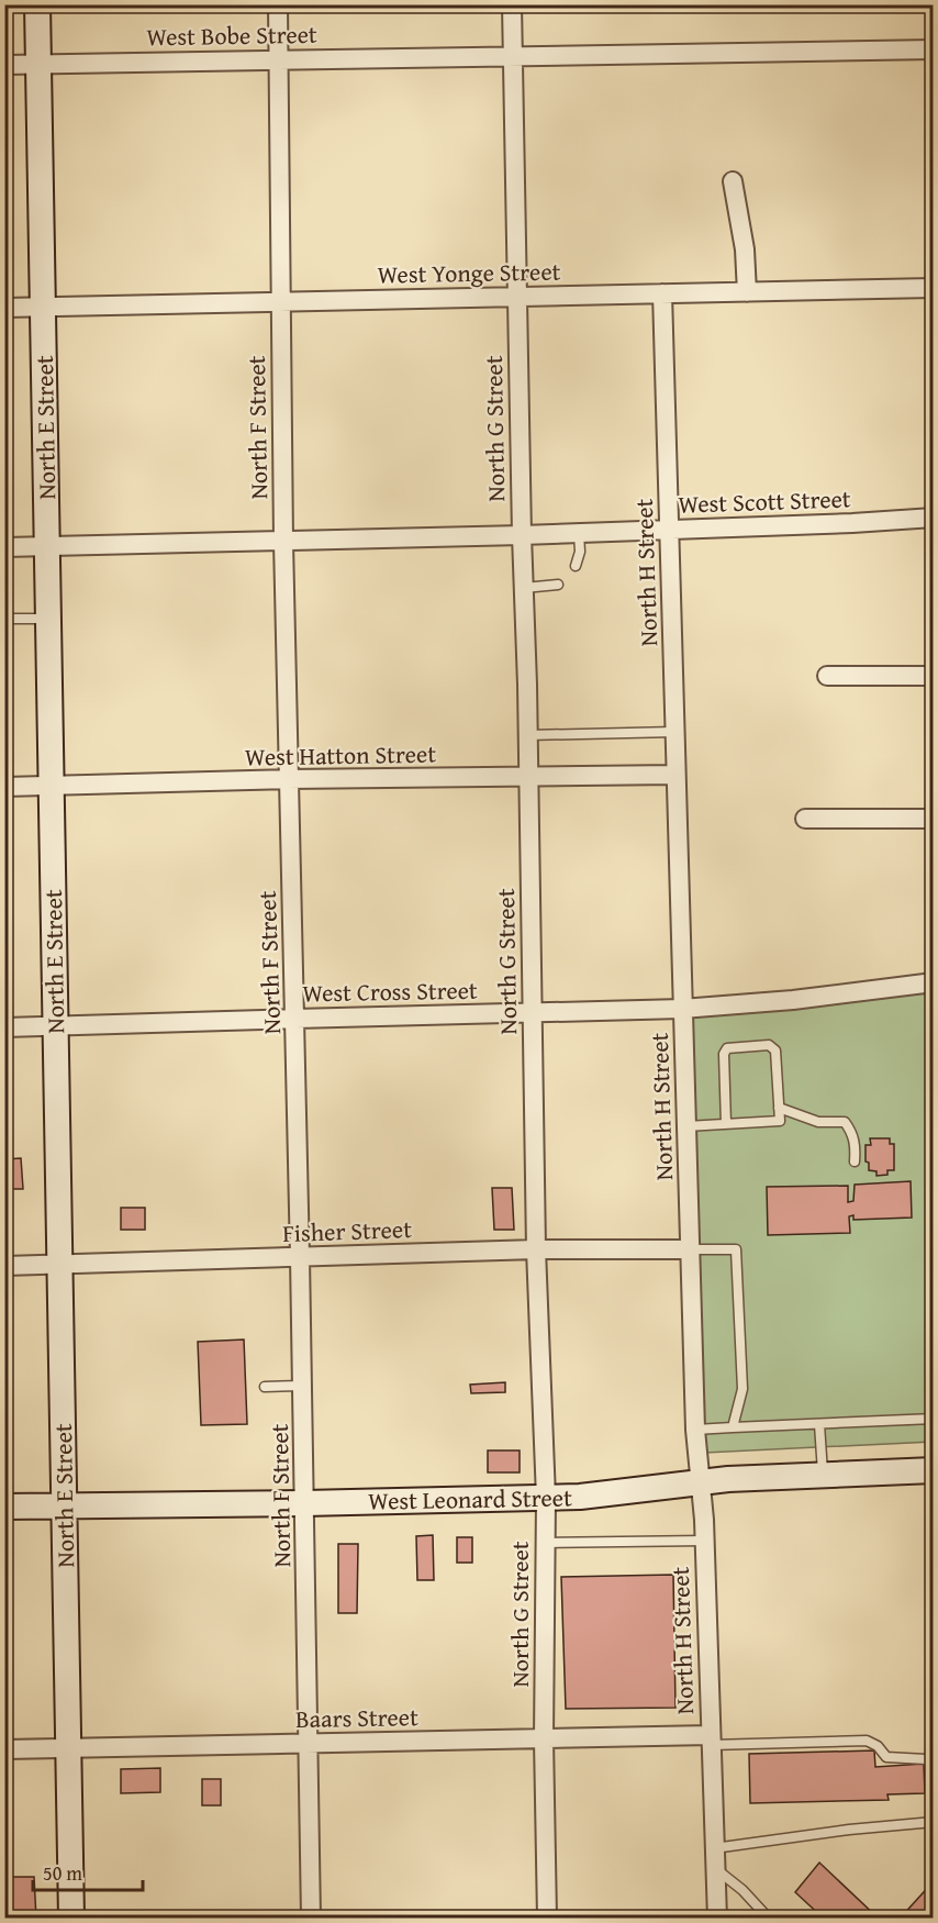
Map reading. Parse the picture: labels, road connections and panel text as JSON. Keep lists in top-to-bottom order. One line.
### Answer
{"streets":{"street":["West Bobe Street","West Yonge Street","North E Street","North F Street","North G Street","West Scott Street","North H Street","West Hatton Street","West Cross Street","Fisher Street","West Leonard Street","Baars Street"]},"crossings":[["West Bobe Street","North E Street"],["West Bobe Street","North F Street"],["West Bobe Street","North G Street"],["West Yonge Street","North E Street"],["West Yonge Street","North F Street"],["West Yonge Street","North G Street"],["West Yonge Street","North H Street"],["North E Street","West Scott Street"],["North E Street","West Hatton Street"],["North E Street","West Cross Street"],["North E Street","Fisher Street"],["North E Street","West Leonard Street"],["North E Street","Baars Street"],["North F Street","West Scott Street"],["North F Street","West Hatton Street"],["North F Street","West Cross Street"],["North F Street","Fisher Street"],["North F Street","West Leonard Street"],["North F Street","Baars Street"],["North G Street","West Scott Street"],["North G Street","West Hatton Street"],["North G Street","West Cross Street"],["North G Street","Fisher Street"],["North G Street","West Leonard Street"],["North G Street","Baars Street"],["West Scott Street","North H Street"],["North H Street","West Hatton Street"],["North H Street","West Cross Street"],["North H Street","Fisher Street"],["North H Street","West Leonard Street"],["North H Street","Baars Street"]],"scale_bar":"50 m"}
